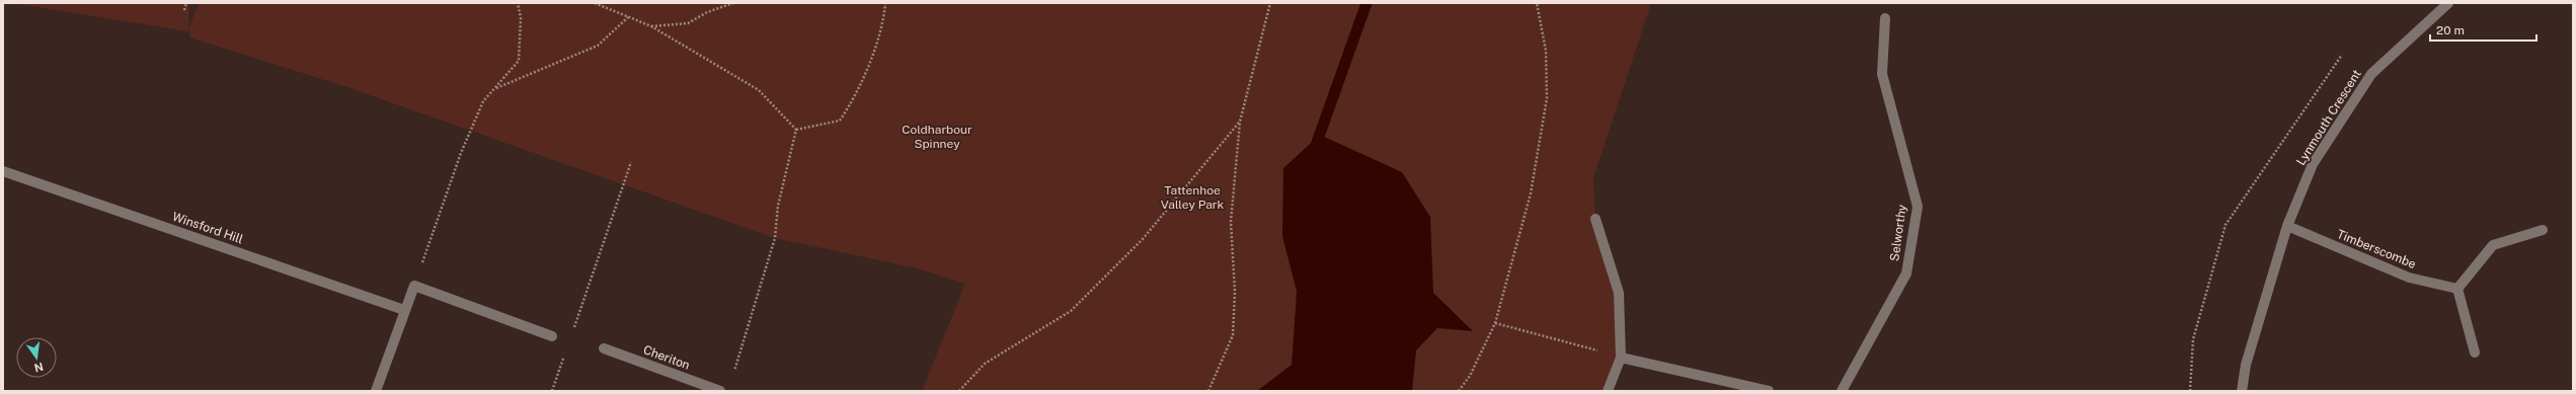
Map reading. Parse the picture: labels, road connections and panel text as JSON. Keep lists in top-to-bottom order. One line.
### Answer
{"streets":{"street":["Lynmouth Crescent","Winsford Hill","Selworthy","Timberscombe","Cheriton"]},"crossings":[["Lynmouth Crescent","Timberscombe"]],"parks":["Coldharbour Spinney","Tattenhoe Valley Park"],"scale_bar":"20 m","north":"bottom"}
